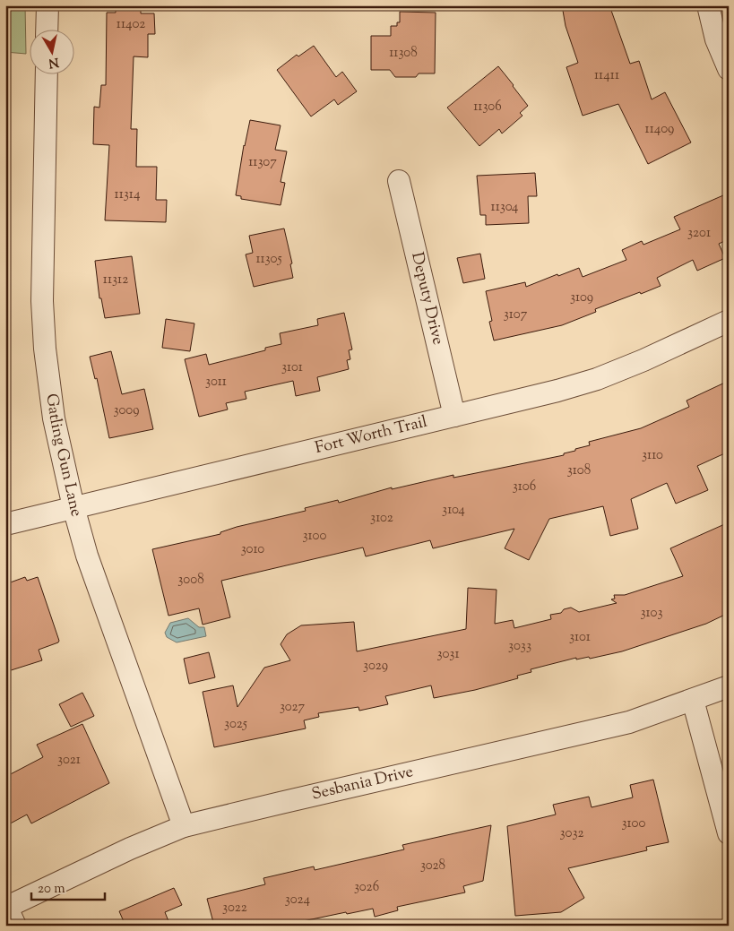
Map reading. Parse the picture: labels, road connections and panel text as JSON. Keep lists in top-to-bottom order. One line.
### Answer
{"streets":{"street":["Deputy Drive","Fort Worth Trail","Gatling Gun Lane","Sesbania Drive"]},"crossings":[["Deputy Drive","Fort Worth Trail"],["Fort Worth Trail","Gatling Gun Lane"],["Gatling Gun Lane","Sesbania Drive"]],"house_numbers":["11402","11308","11411","11306","11409","11307","11314","11304","3201","11305","11312","3109","3107","3101","3011","3009","3110","3108","3106","3104","3102","3100","3010","3008","3103","3101","3033","3031","3029","3027","3025","3021","3100","3032","3028","3026","3024","3022"],"scale_bar":"20 m","north":"bottom"}
